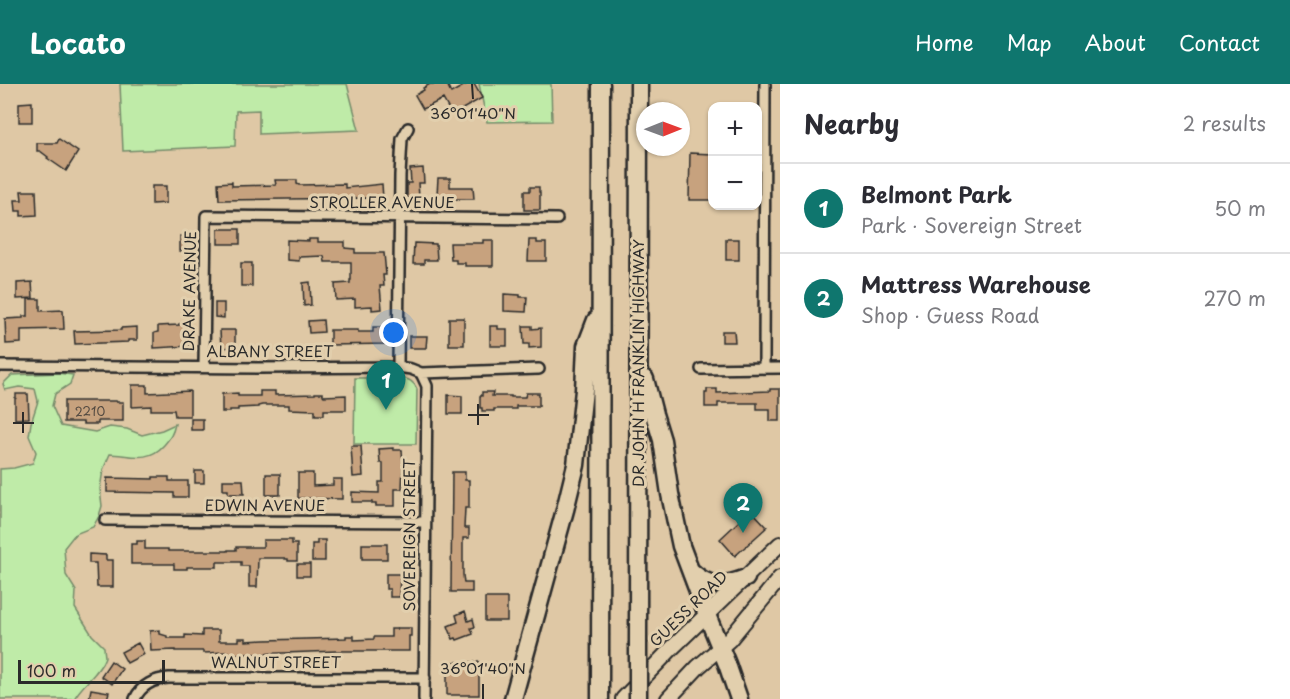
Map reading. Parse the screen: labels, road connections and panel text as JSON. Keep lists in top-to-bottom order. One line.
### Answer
{"streets":{"highway":["DR JOHN H FRANKLIN HIGHWAY"],"main road":["GUESS ROAD"],"street":["STROLLER AVENUE","DRAKE AVENUE","ALBANY STREET","EDWIN AVENUE","SOVEREIGN STREET","WALNUT STREET"]},"crossings":[["STROLLER AVENUE","DRAKE AVENUE"],["DRAKE AVENUE","ALBANY STREET"],["ALBANY STREET","SOVEREIGN STREET"],["EDWIN AVENUE","SOVEREIGN STREET"],["SOVEREIGN STREET","WALNUT STREET"]],"house_numbers":["2210"],"scale_bar":"100 m","north":"right","page":{"header":"Locato","nav":["Home","Map","About","Contact"],"heading":["Nearby","2 results"],"map_buttons":["+","−"],"list":[{"mark":"1","name":"Belmont Park","note":"Park · Sovereign Street","value":"50 m"},{"mark":"2","name":"Mattress Warehouse","note":"Shop · Guess Road","value":"270 m"}],"pins":["1","2"],"scale":"100 m"},"coordinates":["36°01'40\"N"]}
